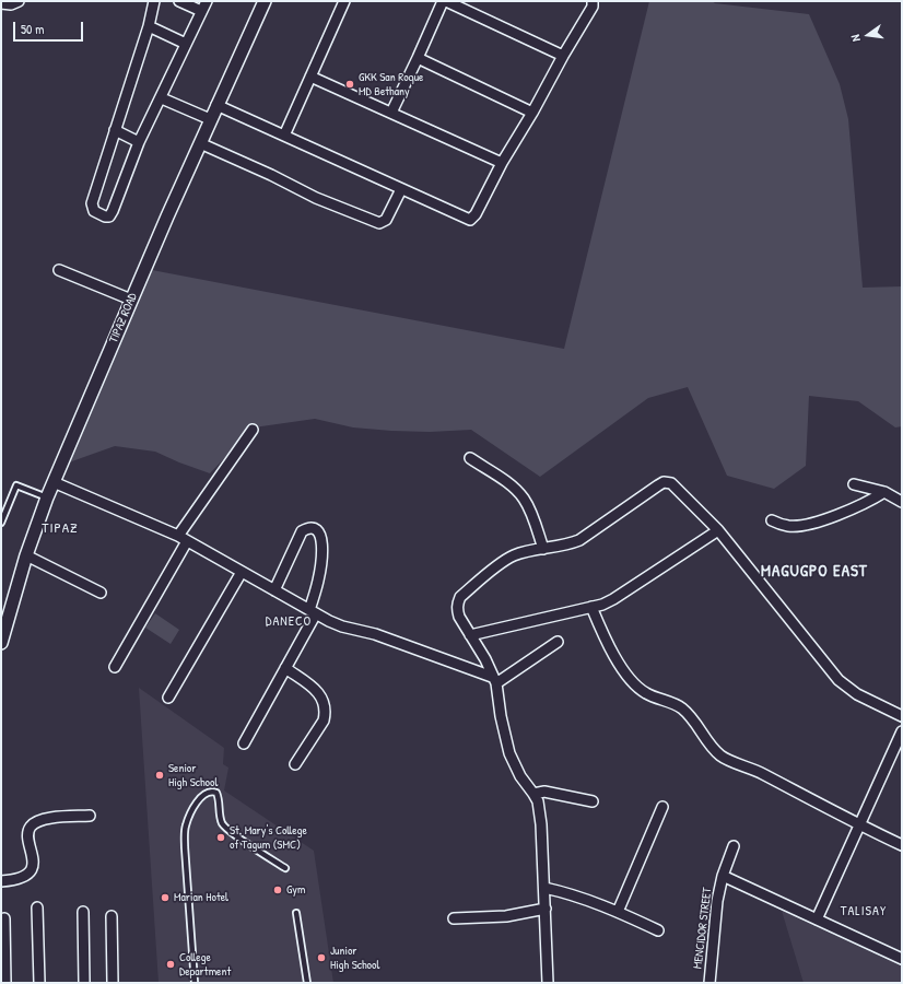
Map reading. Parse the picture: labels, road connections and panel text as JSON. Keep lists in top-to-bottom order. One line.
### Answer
{"streets":{"street":["TIPAZ ROAD","MENCIDOR STREET"]},"districts":["TIPAZ","MAGUGPO EAST","DANECO","TALISAY"],"places":["GKK San Roque MD Bethany","Senior High School","St. Mary's College of Tagum (SMC)","Gym","Marian Hotel","Junior High School","College Department"],"scale_bar":"50 m","north":"left"}
